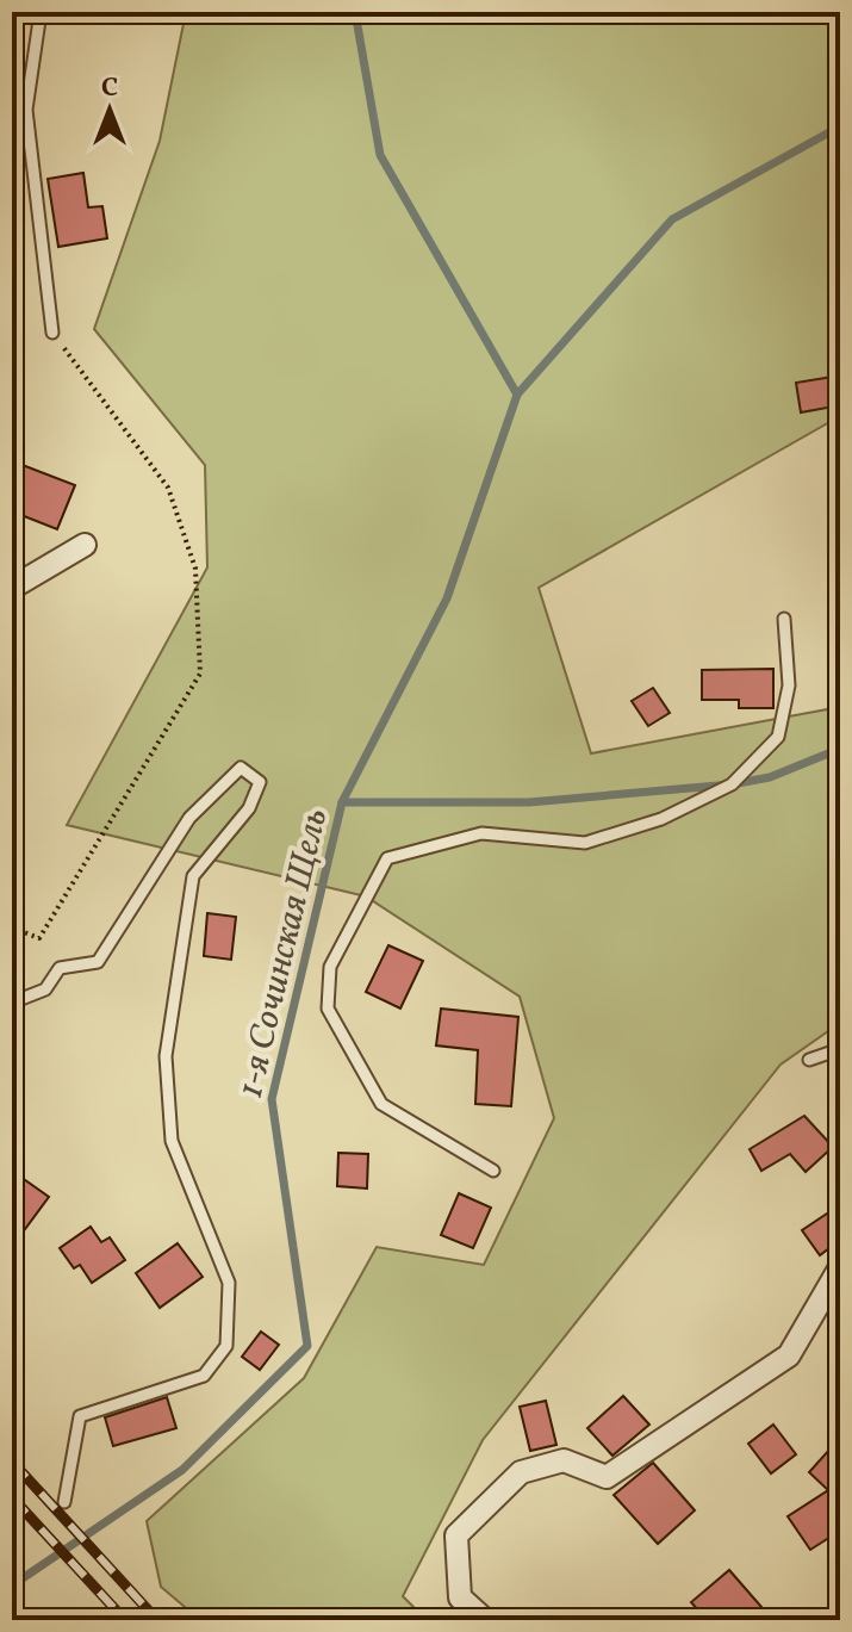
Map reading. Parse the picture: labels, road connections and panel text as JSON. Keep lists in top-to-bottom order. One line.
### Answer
{"water":["1-я Сочинская Щель"],"north":"top"}
